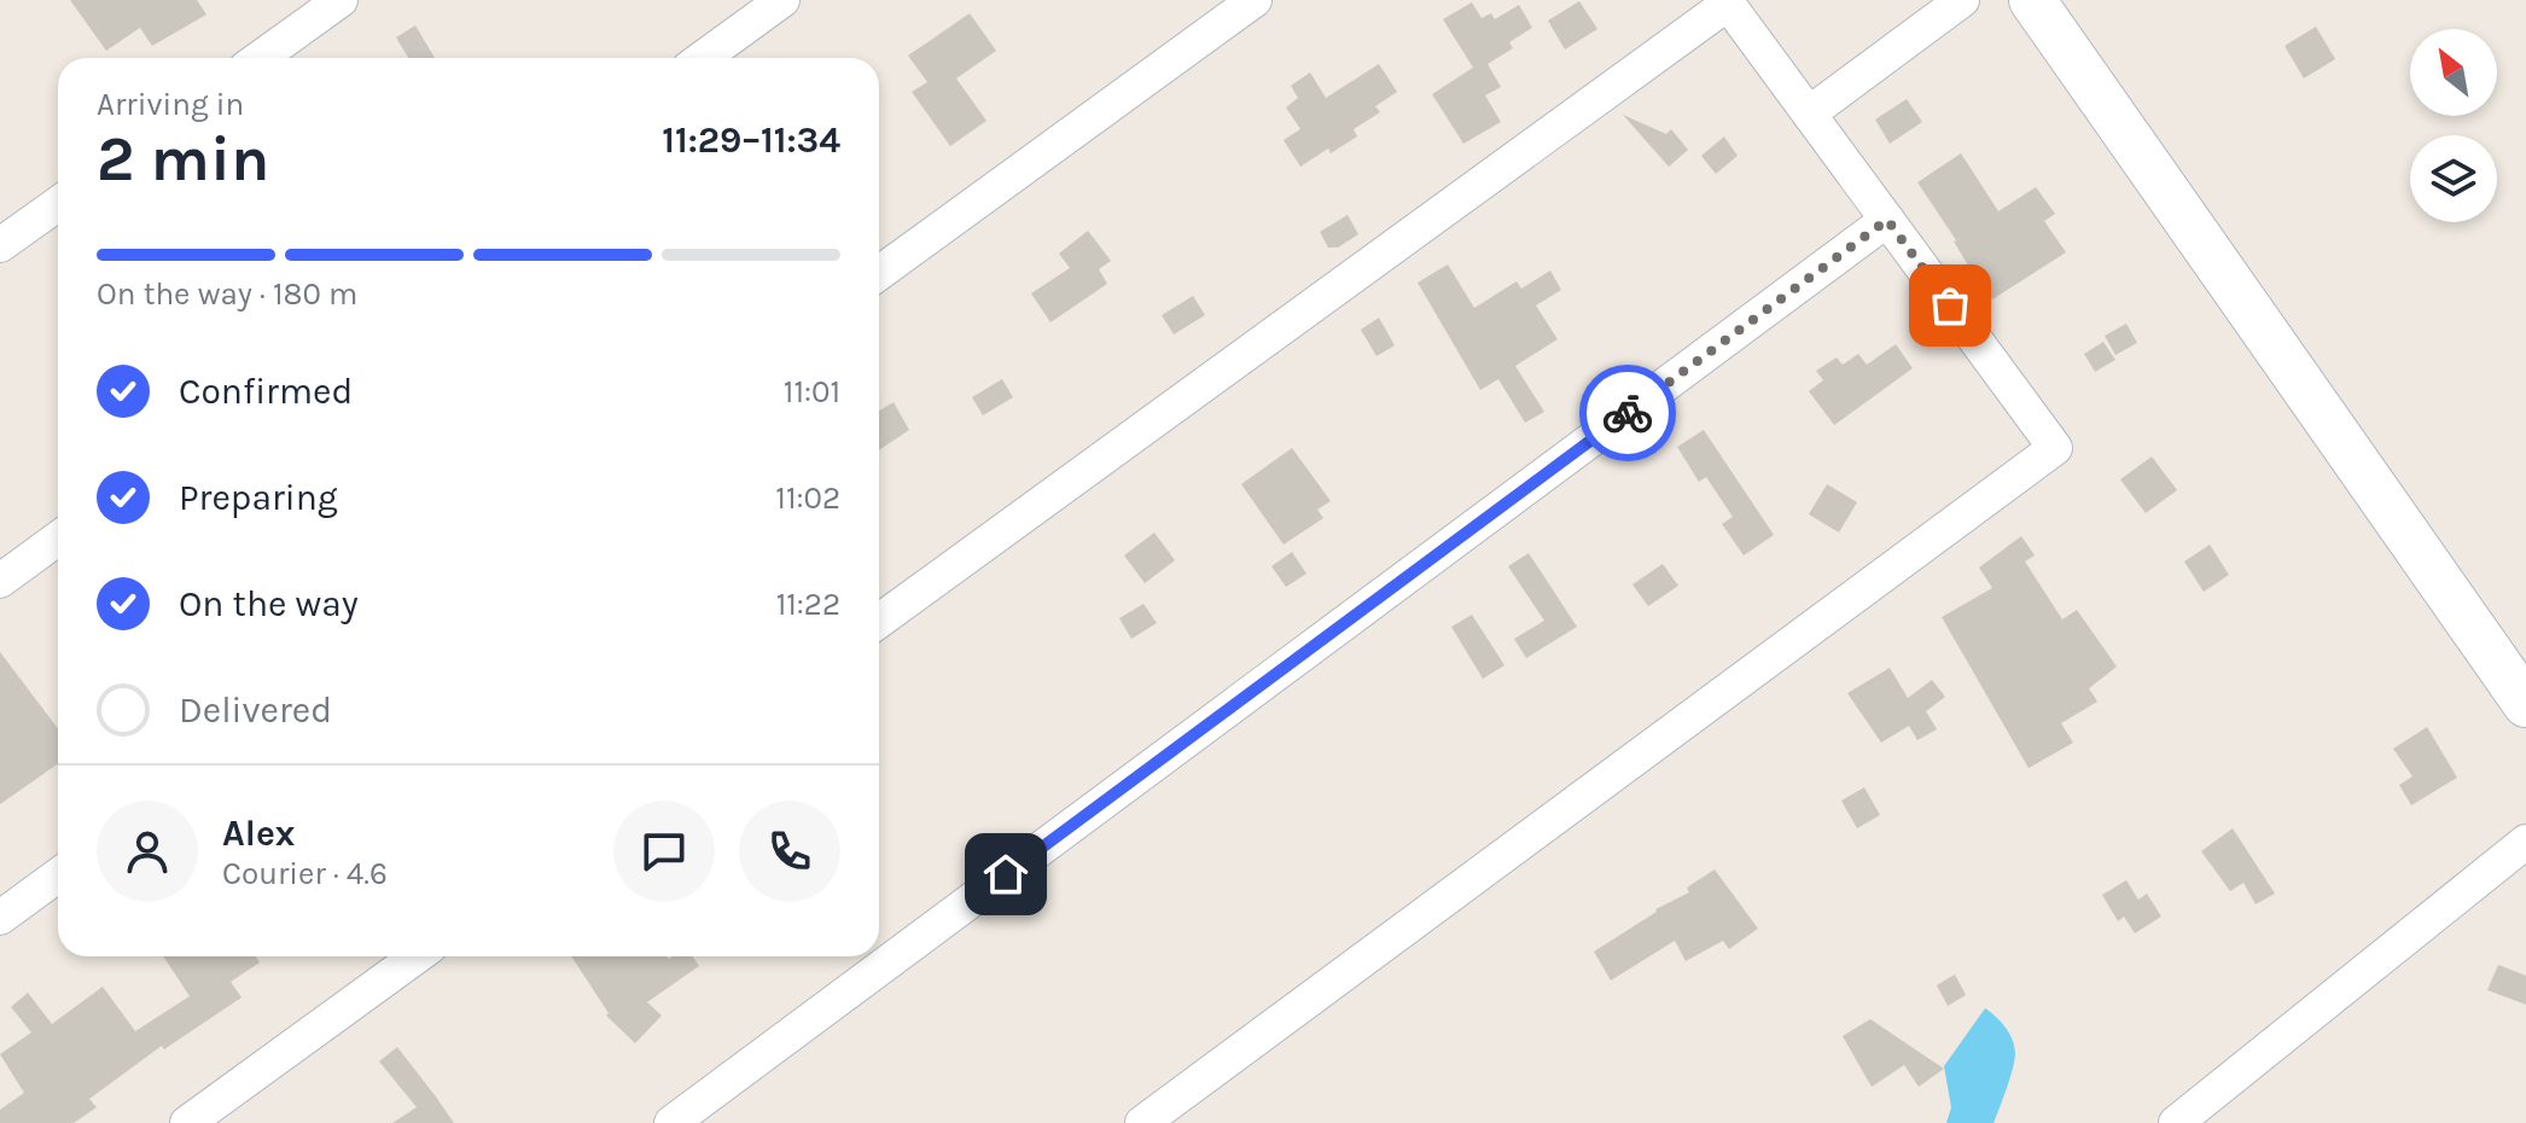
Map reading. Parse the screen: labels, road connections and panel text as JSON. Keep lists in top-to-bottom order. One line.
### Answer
{"north":"top left","page":{"heading":["2 min","Arriving in","11:29–11:34"],"panel":["Alex","Courier · 4.6"],"bar":"On the way · 180 m","list":[["Confirmed","11:01"],["Preparing","11:02"],["On the way","11:22"],"Delivered"]}}
